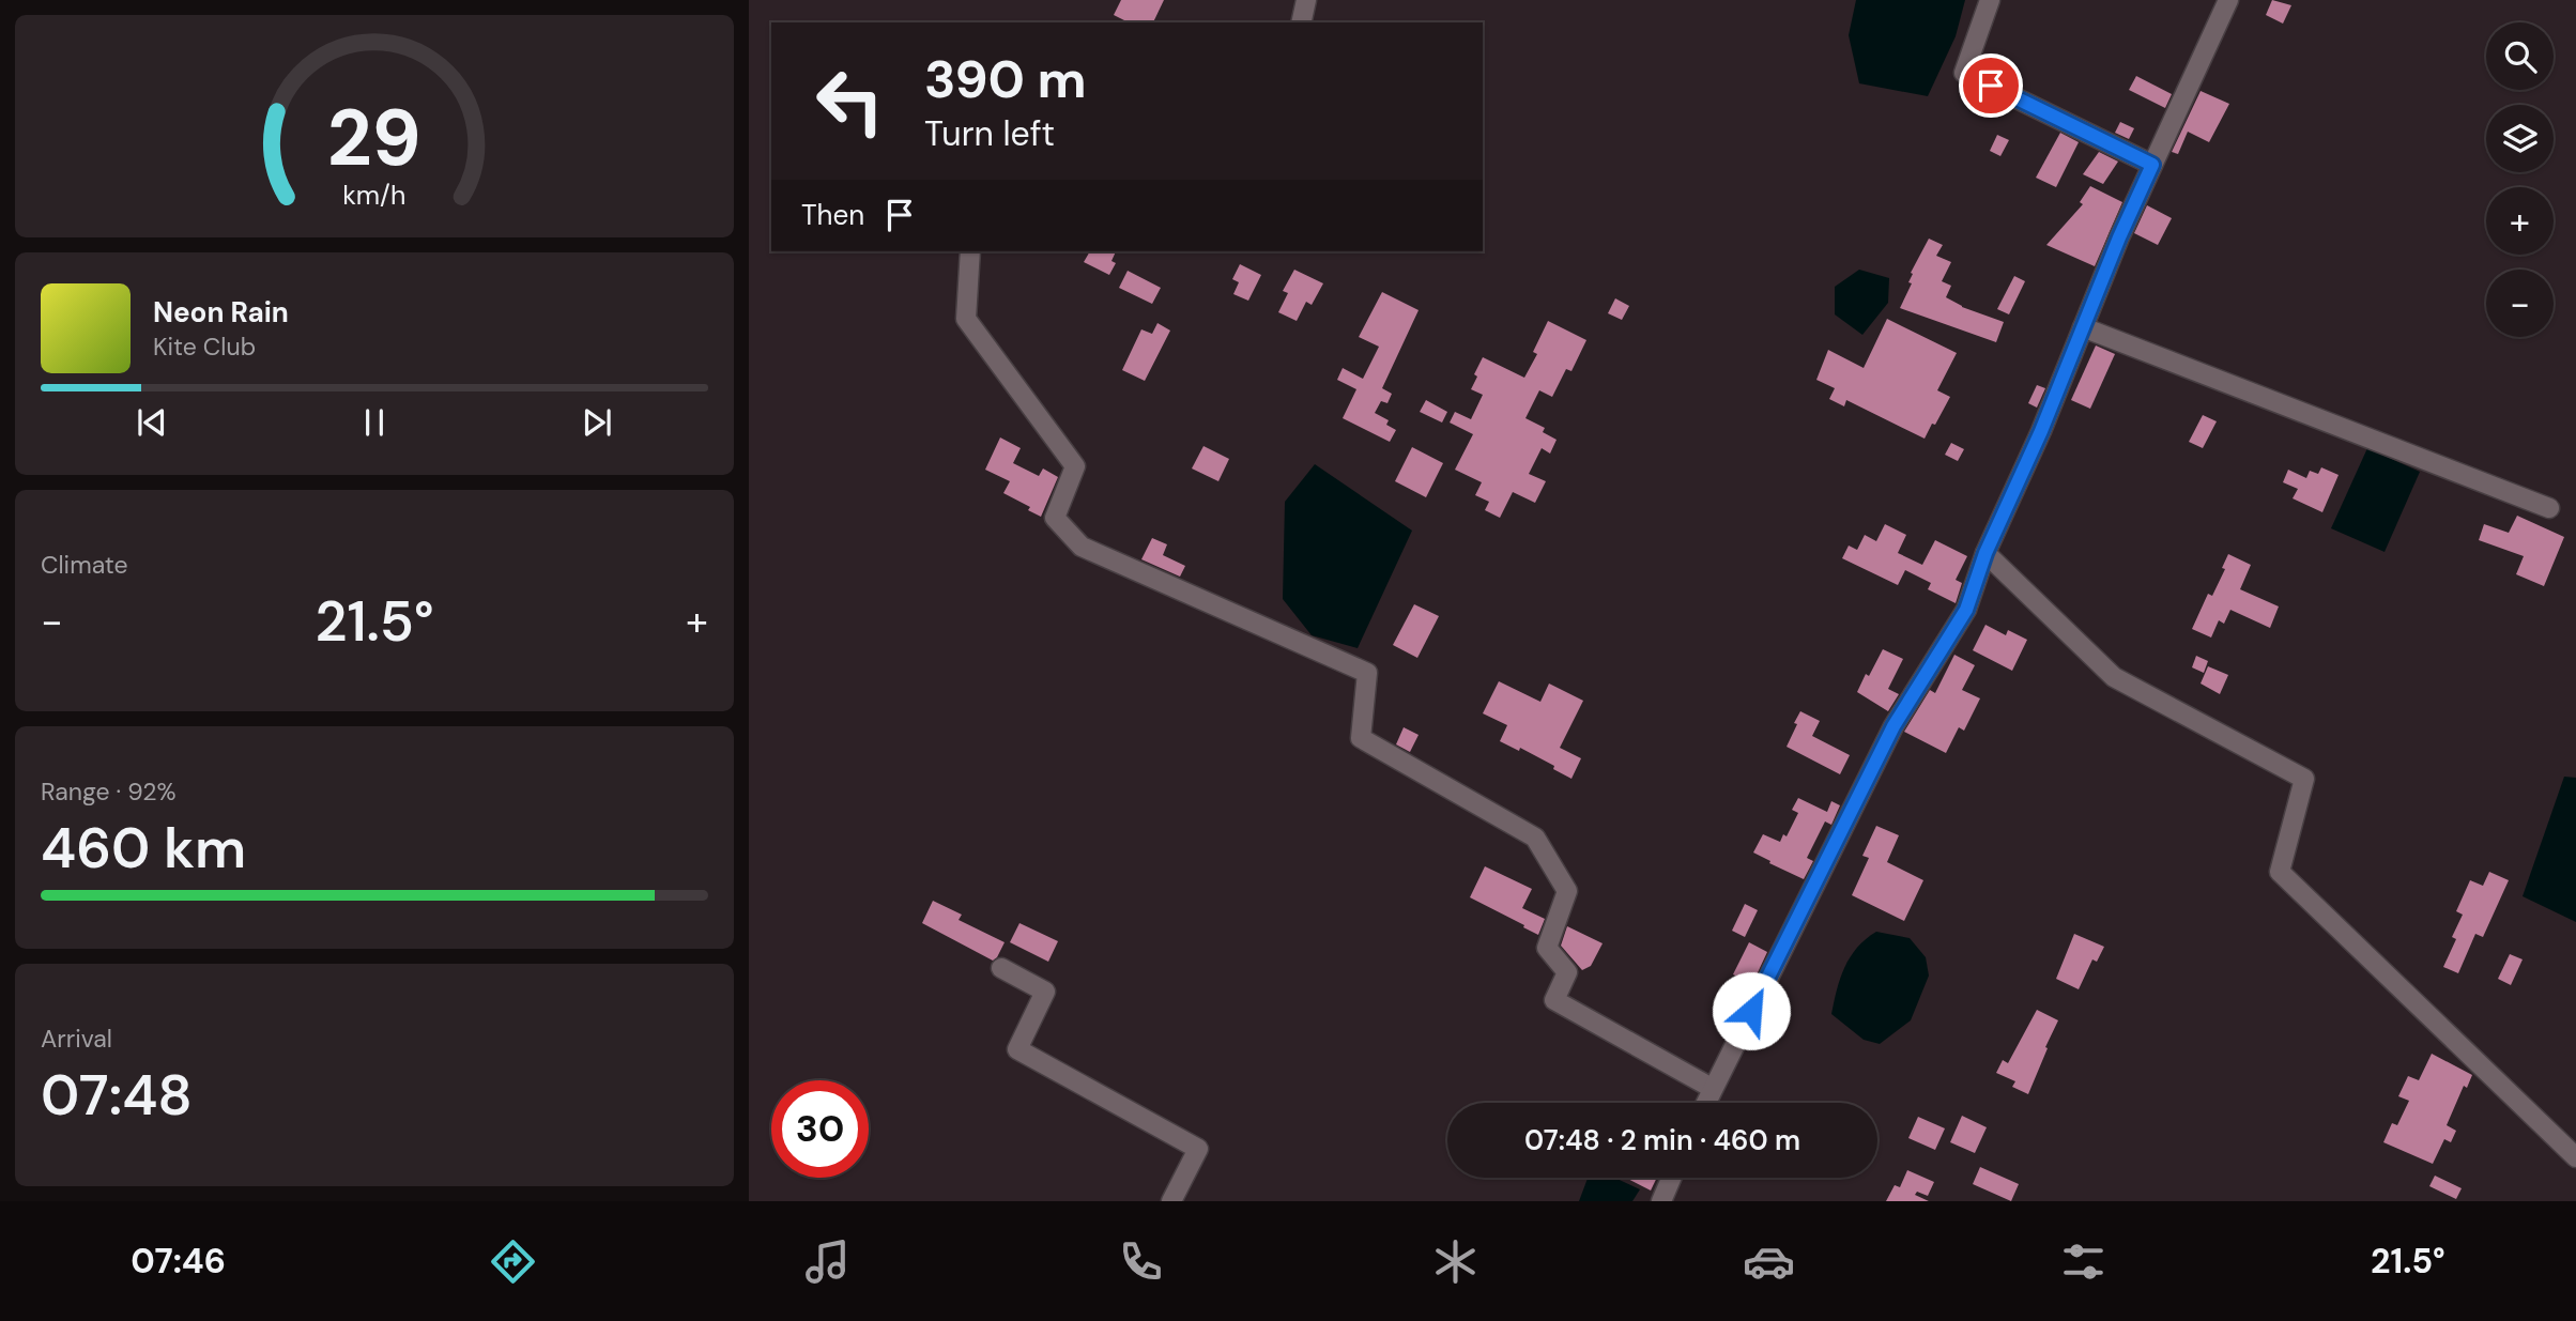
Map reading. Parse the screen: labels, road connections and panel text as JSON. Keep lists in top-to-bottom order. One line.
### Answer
{"page":{"map_buttons":["+","−"],"turn":["390 m","Turn left"],"then":"Then","song":["Neon Rain","Kite Club"],"tile":["Climate",["Range · 92%","460 km"],["Arrival","07:48"]],"heat":["−","21.5°","+"],"limit":"30","trip":"07:48 · 2 min · 460 m","tabs":["07:46","21.5°"],"gauge":["29","km/h"]}}
